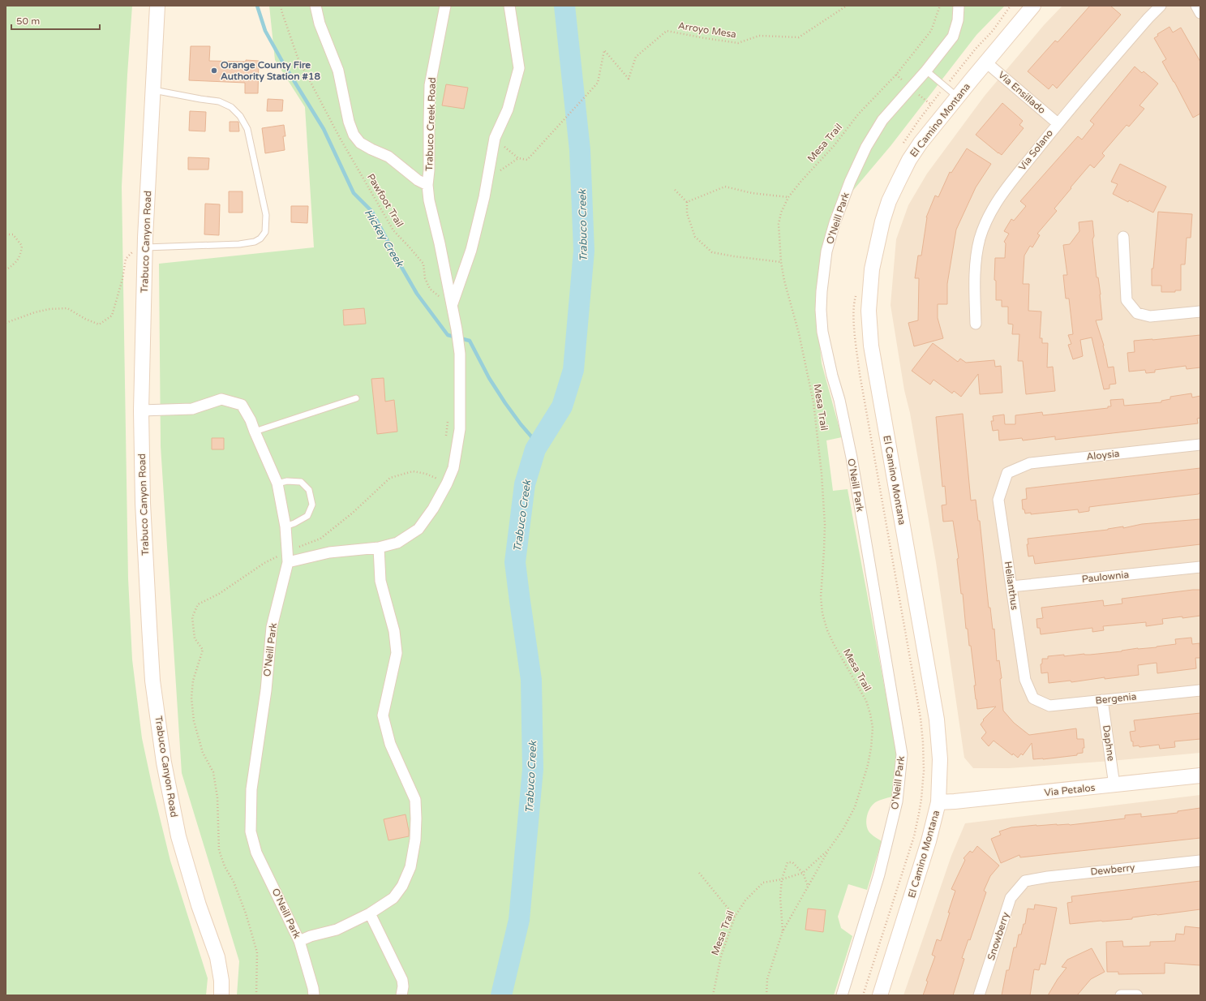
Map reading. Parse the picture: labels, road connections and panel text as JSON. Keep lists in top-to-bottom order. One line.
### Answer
{"streets":{"street":["Via Ensillado","El Camino Montana","Trabuco Creek Road","Via Solano","O'Neill Park","Trabuco Canyon Road","Aloysia","Paulownia","Helianthus","Bergenia","Daphne","Via Petalos","Dewberry","Snowberry"],"path":["Arroyo Mesa","Mesa Trail","Pawfoot Trail"]},"crossings":[["Via Ensillado","El Camino Montana"],["Via Ensillado","Via Solano"],["El Camino Montana","Via Petalos"],["O'Neill Park","Trabuco Canyon Road"],["Aloysia","Helianthus"],["Paulownia","Helianthus"],["Helianthus","Bergenia"],["Bergenia","Daphne"],["Daphne","Via Petalos"],["Dewberry","Snowberry"]],"water":["Trabuco Creek","Hickey Creek"],"places":["Orange County Fire Authority Station #18"],"scale_bar":"50 m"}
